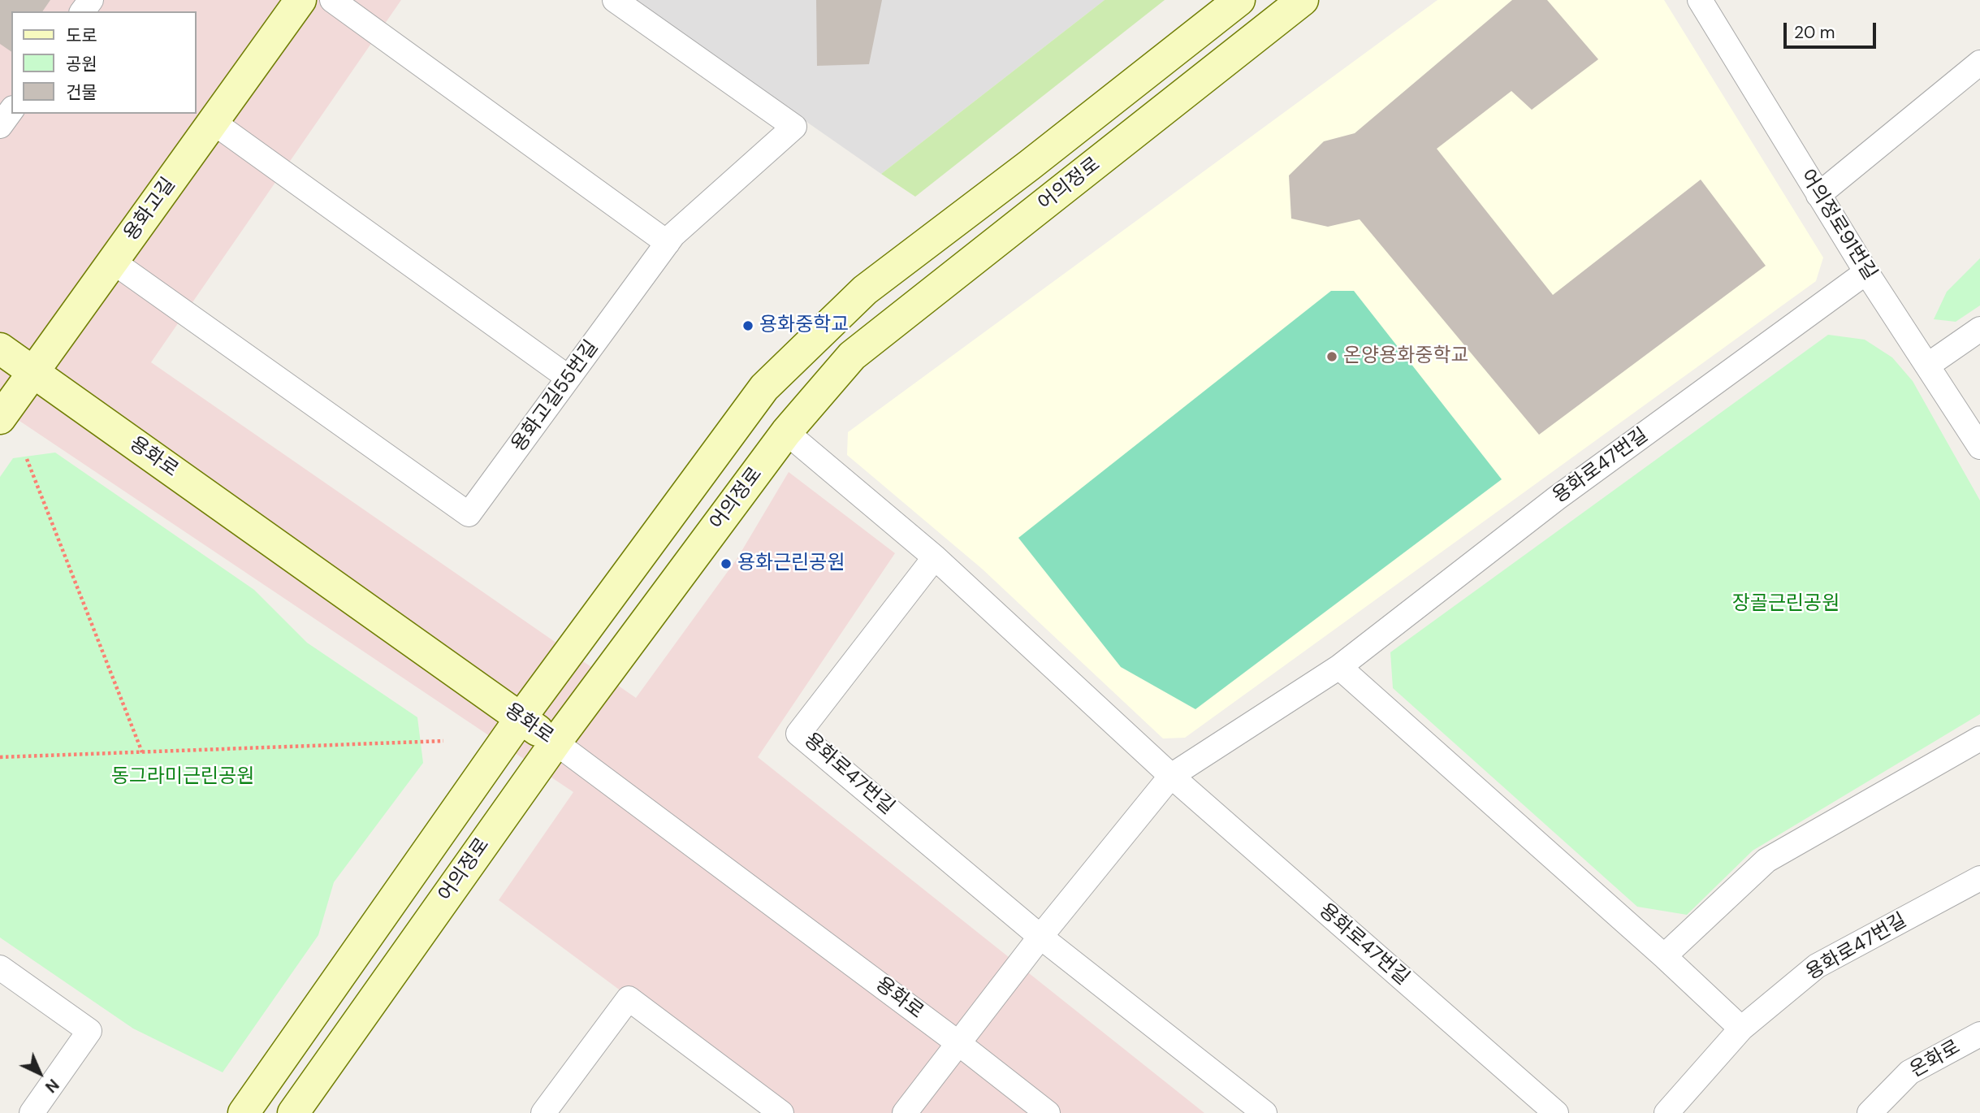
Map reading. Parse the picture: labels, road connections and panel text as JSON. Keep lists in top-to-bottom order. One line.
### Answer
{"streets":{"main road":["어의정로","용화고길","용화로"],"street":["어의정로91번길","용화고길55번길","용화로47번길","온화로"]},"crossings":[["어의정로","용화로"],["어의정로","용화로47번길"],["용화고길","용화고길55번길"],["용화고길","용화로"],["어의정로91번길","용화로47번길"],["용화로","용화로47번길"]],"parks":["장골근린공원","동그라미근린공원"],"places":["용화중학교","온양용화중학교","용화근린공원"],"legend":["도로","공원","건물"],"scale_bar":"20 m","north":"bottom right"}
